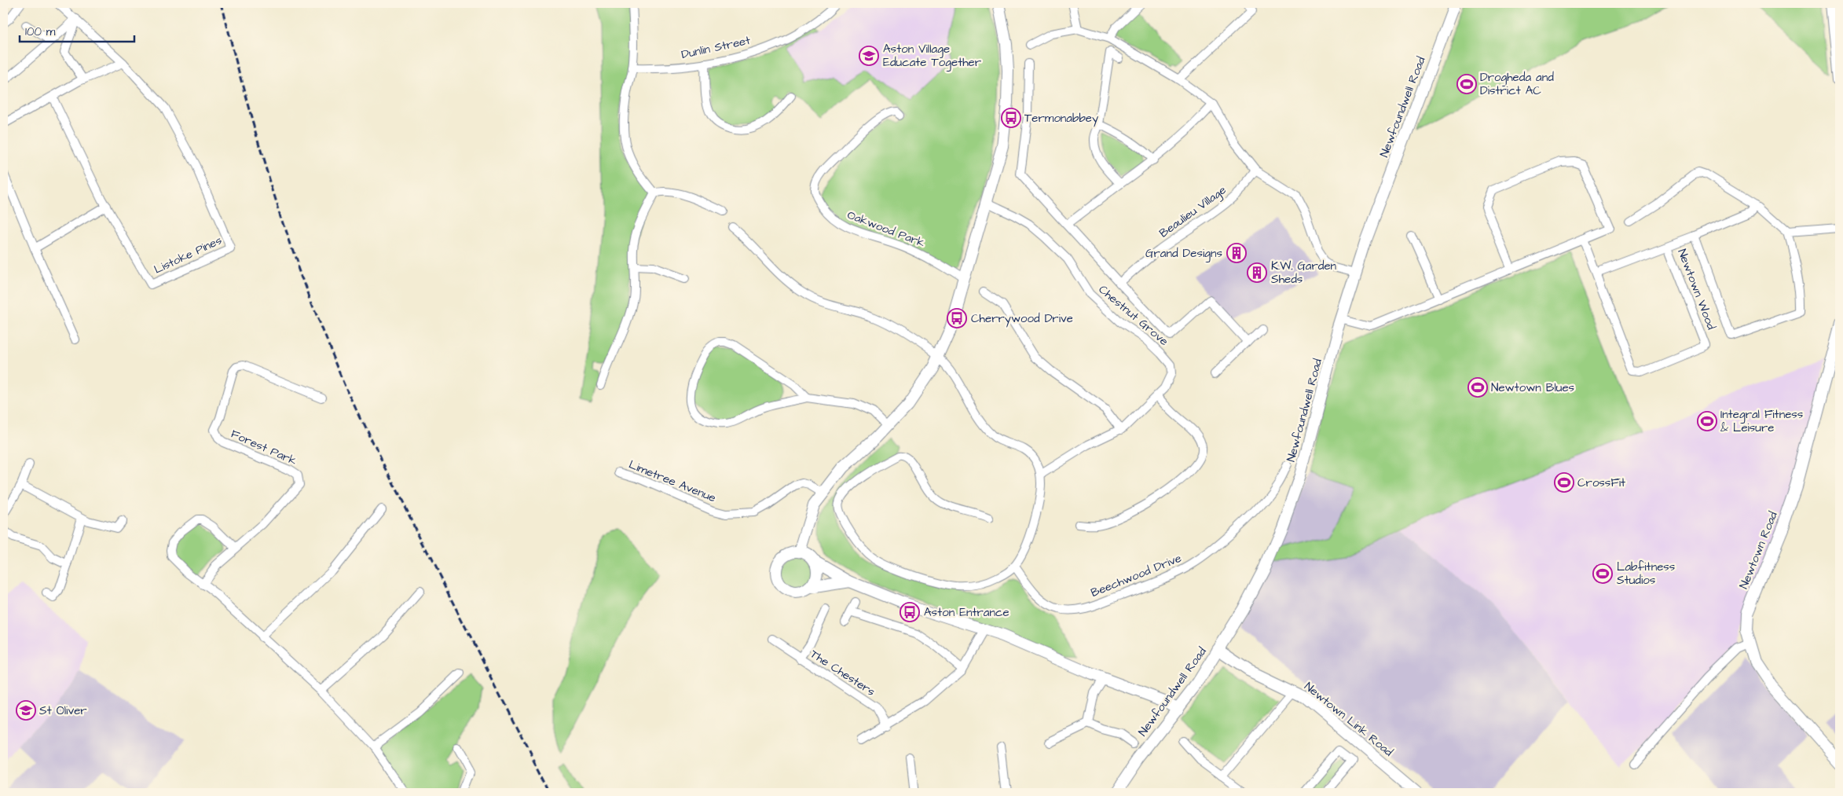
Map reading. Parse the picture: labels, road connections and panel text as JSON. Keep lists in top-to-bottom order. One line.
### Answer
{"streets":{"street":["Dunlin Street","Newfoundwell Road","Beaulieu Village","Oakwood Park","Listoke Pines","Newtown Wood","Chestnut Grove","Forest Park","Limetree Avenue","Newtown Road","Beechwood Drive","The Chesters","Newtown Link Road"]},"crossings":[["Newfoundwell Road","Newtown Link Road"]],"places":{"school or university":["Aston Village Educate Together","St Oliver"],"sports":["Drogheda and District AC","Newtown Blues","Integral Fitness & Leisure","CrossFit","Labfitness Studios"],"bus stop":["Termonabbey","Cherrywood Drive","Aston Entrance"],"building":["Grand Designs","K.W. Garden Sheds"]},"scale_bar":"100 m"}
